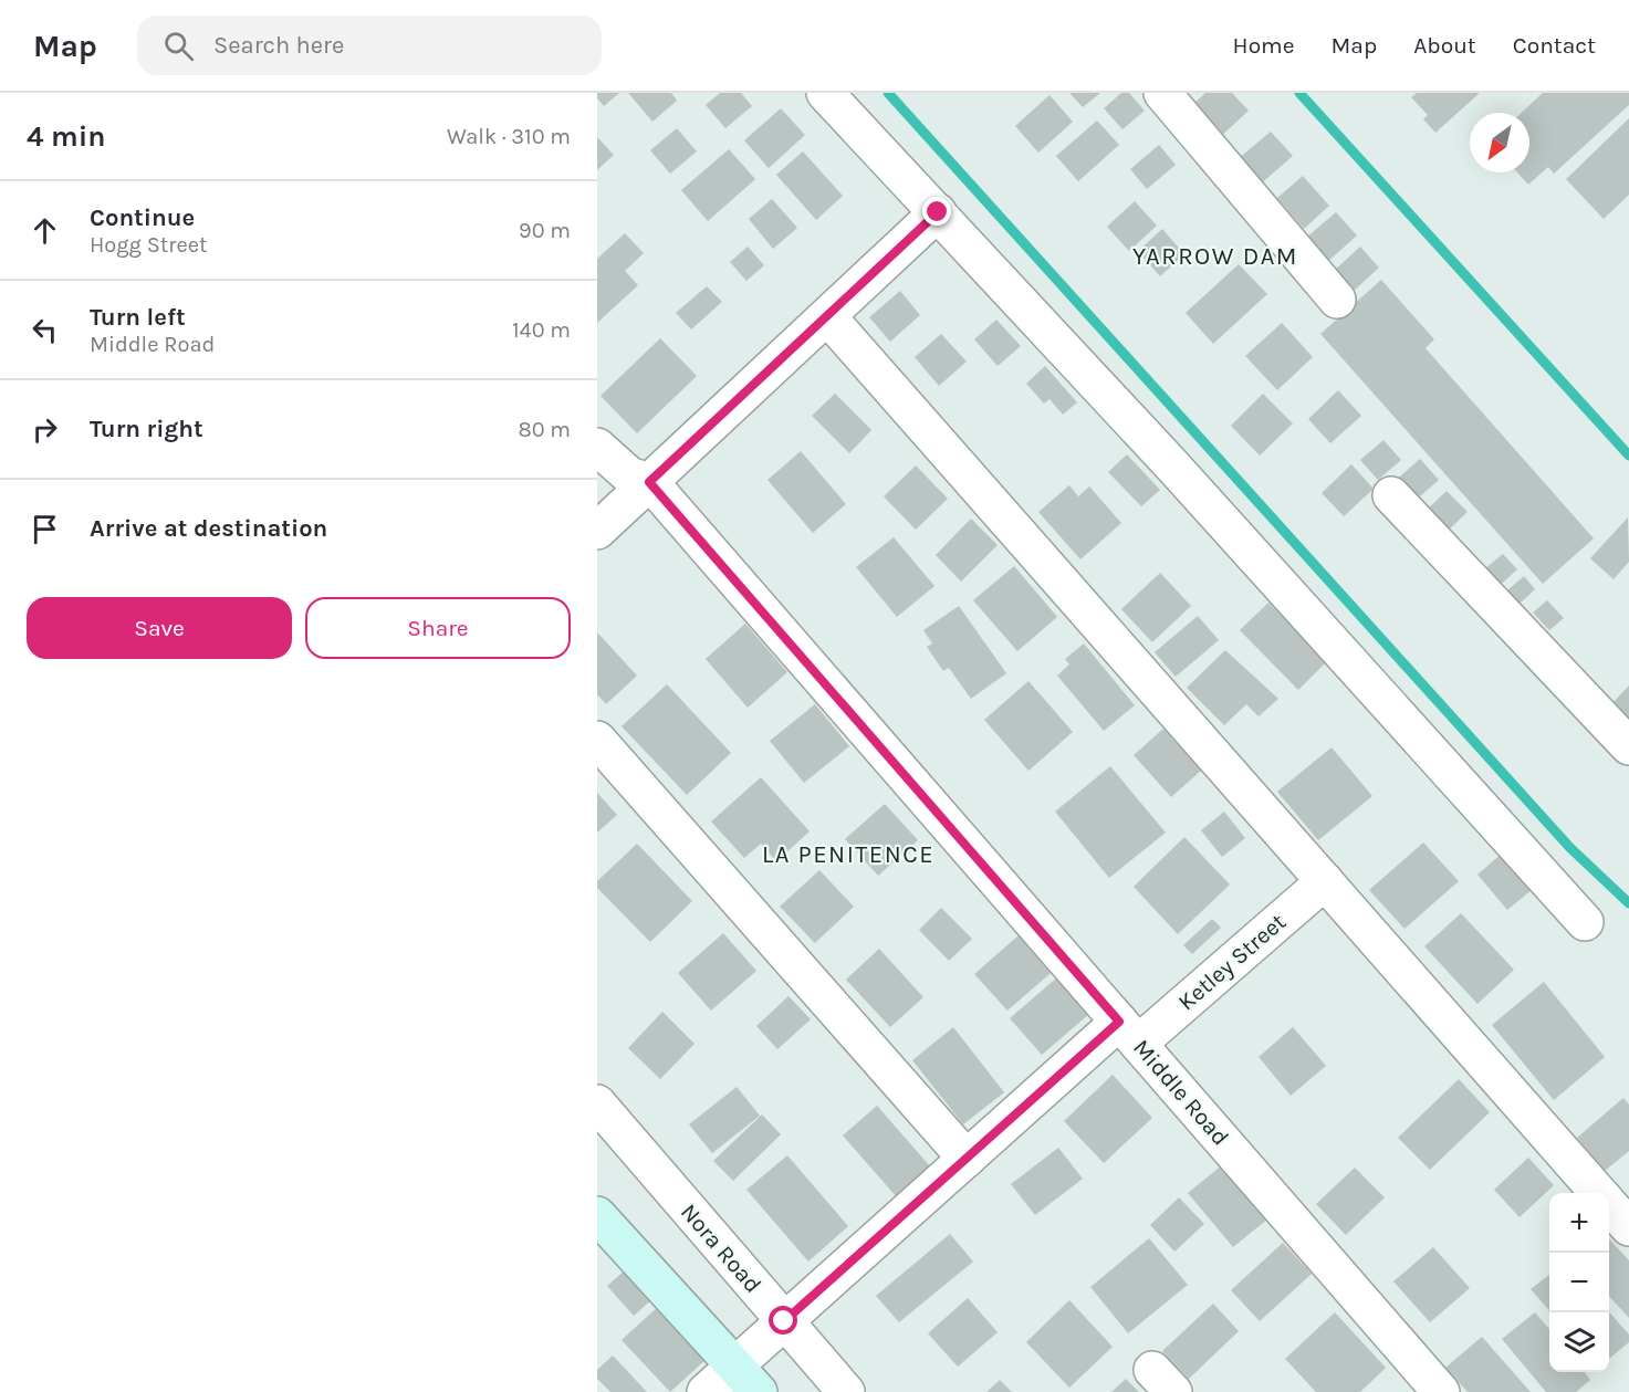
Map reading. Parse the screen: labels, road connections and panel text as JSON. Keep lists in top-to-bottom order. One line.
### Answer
{"streets":{"street":["Ketley Street","Middle Road","Nora Road"]},"crossings":[["Ketley Street","Middle Road"],["Ketley Street","Nora Road"]],"districts":["YARROW DAM","LA PENITENCE"],"north":"bottom left","page":{"header":"Map","search":"Search here","nav":["Home","Map","About","Contact"],"heading":["4 min","Walk · 310 m"],"list":[["Continue","Hogg Street","90 m"],["Turn left","Middle Road","140 m"],["Turn right","80 m"],"Arrive at destination"],"buttons":["Save","Share"],"map_buttons":["+","−"]}}
